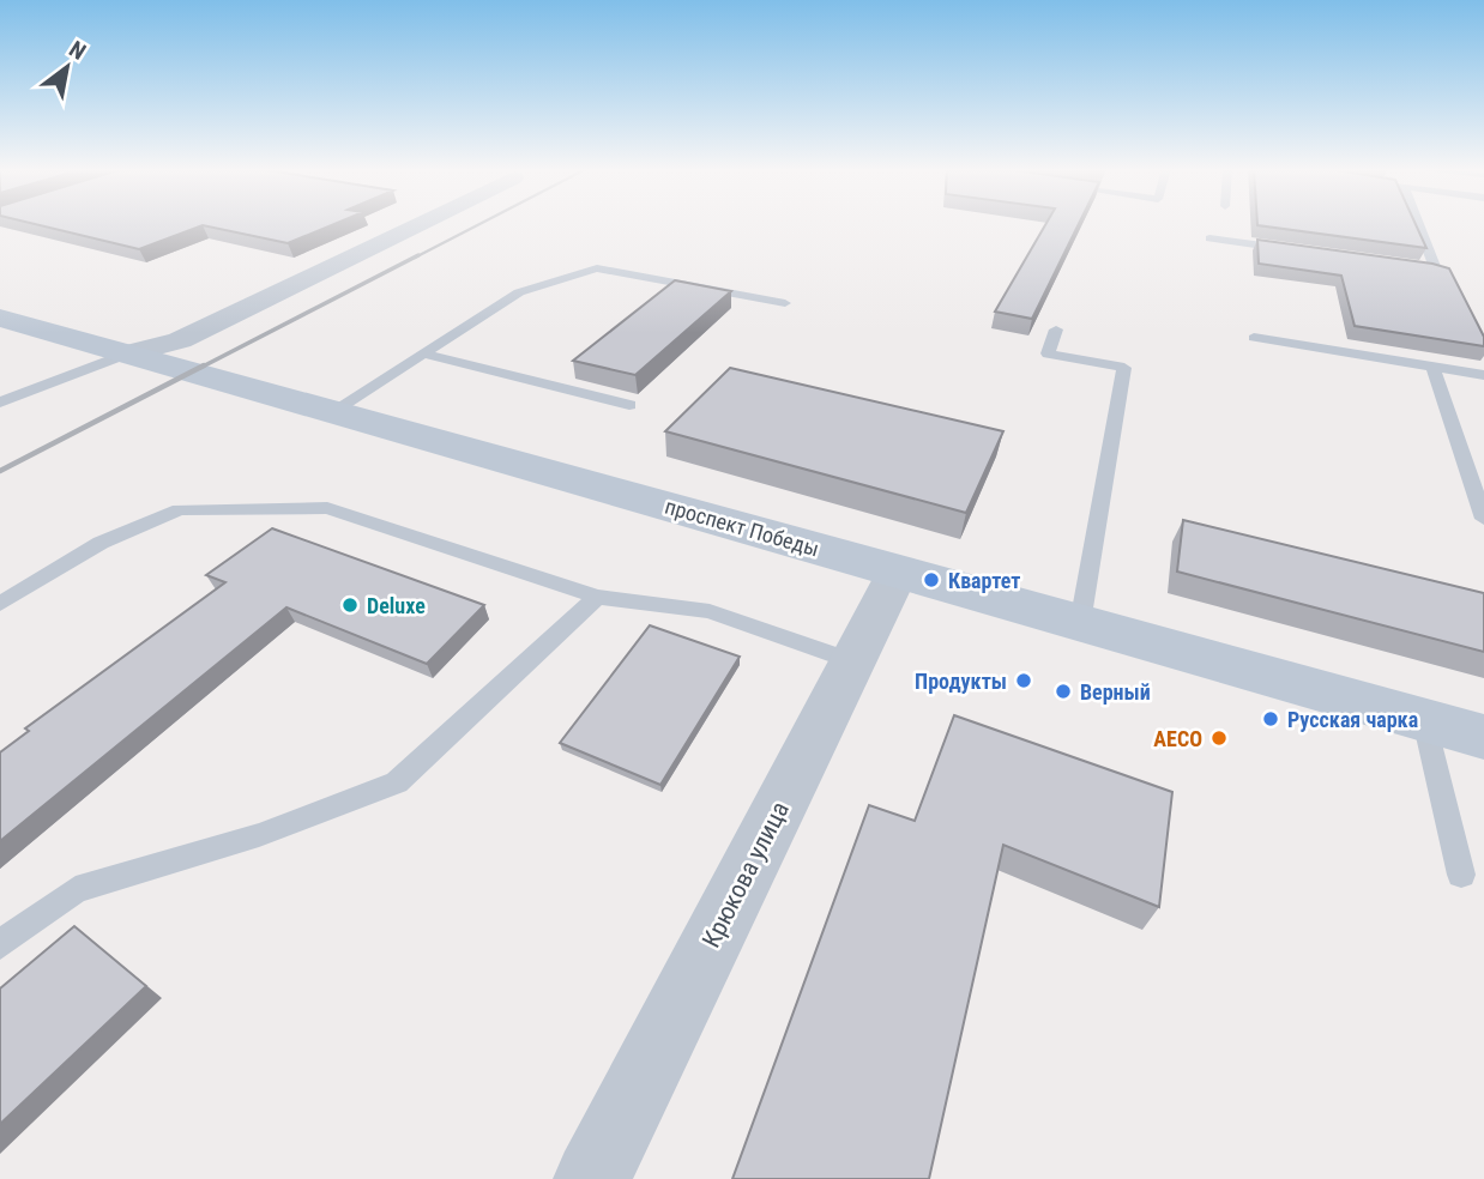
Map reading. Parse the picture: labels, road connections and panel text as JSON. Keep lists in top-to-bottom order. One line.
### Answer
{"streets":{"main road":["проспект Победы"],"street":["Крюкова улица"]},"crossings":[["проспект Победы","Крюкова улица"]],"places":["Квартет","Deluxe","Продукты","Верный","Русская чарка","AECO"],"north":"top right"}
